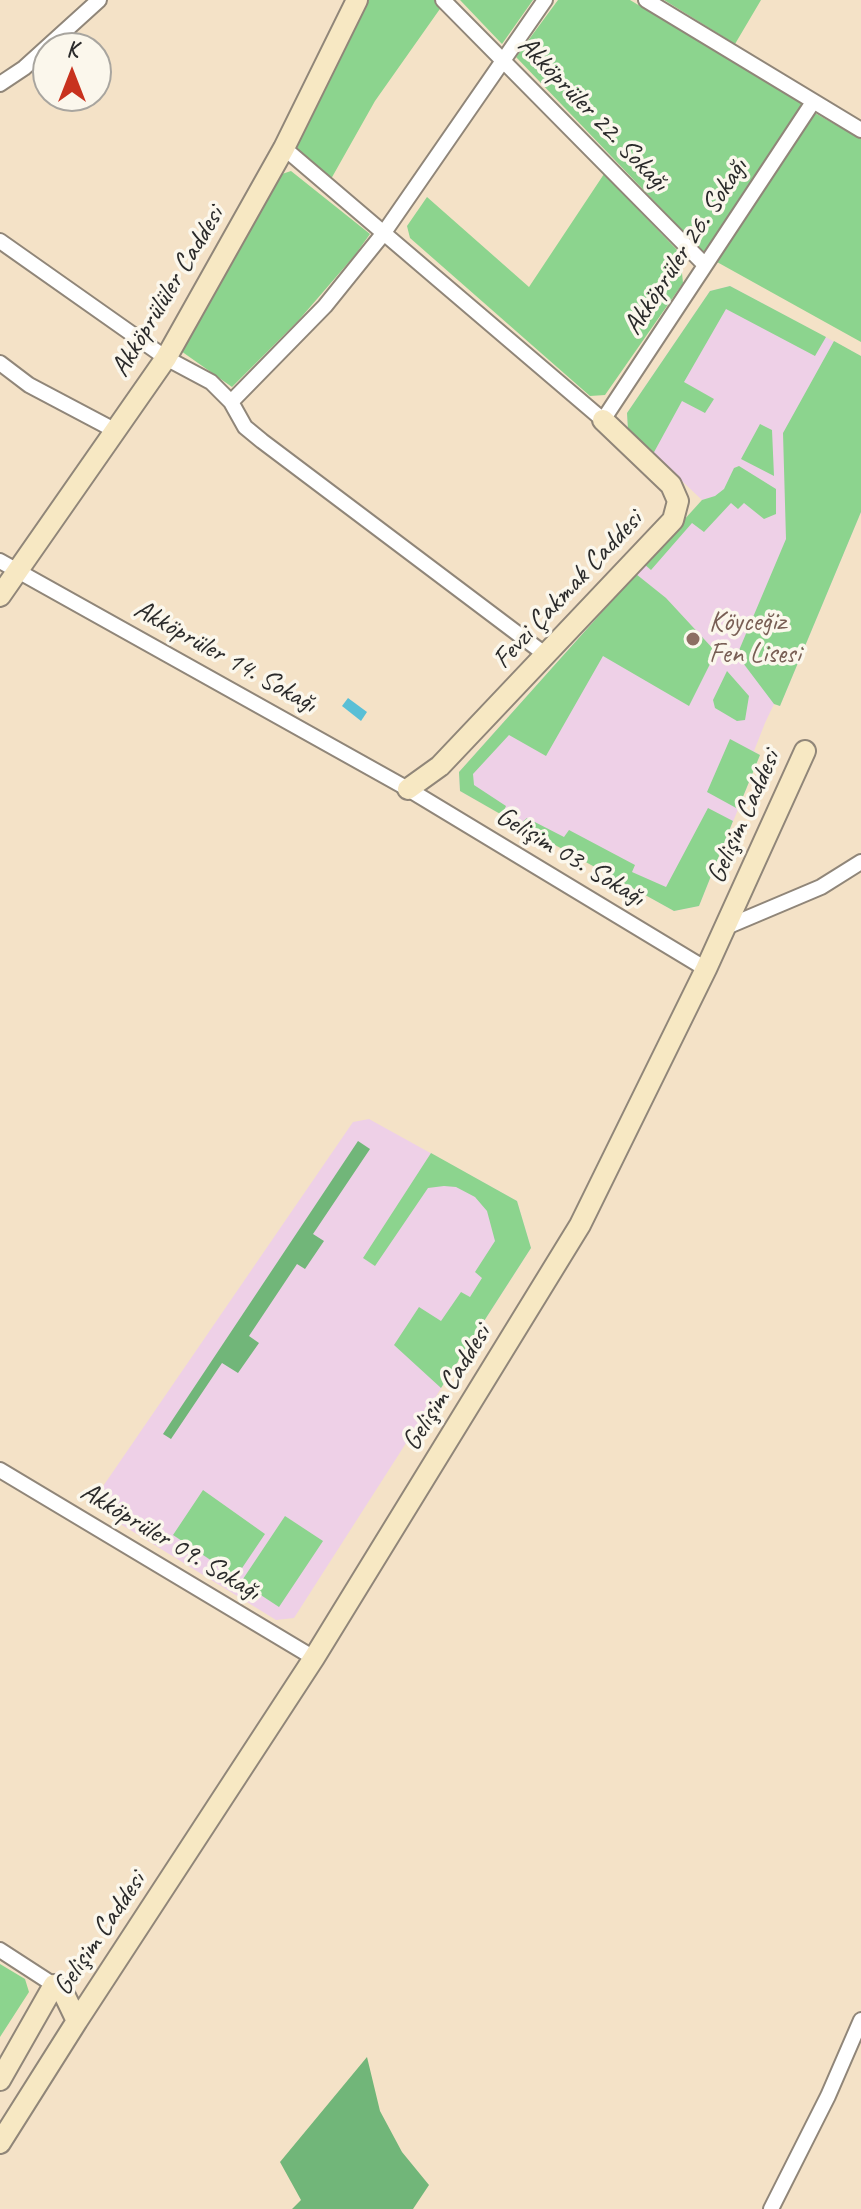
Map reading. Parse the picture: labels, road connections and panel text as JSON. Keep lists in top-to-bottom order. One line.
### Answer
{"streets":{"street":["Akköprüler 22. Sokağı","Akköprüler 26. Sokağı","Akköprülüler Caddesi","Fevzi Çakmak Caddesi","Akköprüler 14. Sokağı","Gelişim Caddesi","Gelişim 03. Sokağı","Akköprüler 09. Sokağı"]},"crossings":[["Akköprüler 22. Sokağı","Akköprüler 26. Sokağı"],["Akköprüler 26. Sokağı","Fevzi Çakmak Caddesi"],["Akköprülüler Caddesi","Akköprüler 14. Sokağı"],["Fevzi Çakmak Caddesi","Akköprüler 14. Sokağı"],["Fevzi Çakmak Caddesi","Gelişim 03. Sokağı"],["Akköprüler 14. Sokağı","Gelişim 03. Sokağı"],["Gelişim Caddesi","Gelişim 03. Sokağı"],["Gelişim Caddesi","Akköprüler 09. Sokağı"]],"places":["Köyceğiz Fen Lisesi"],"north":"top"}
